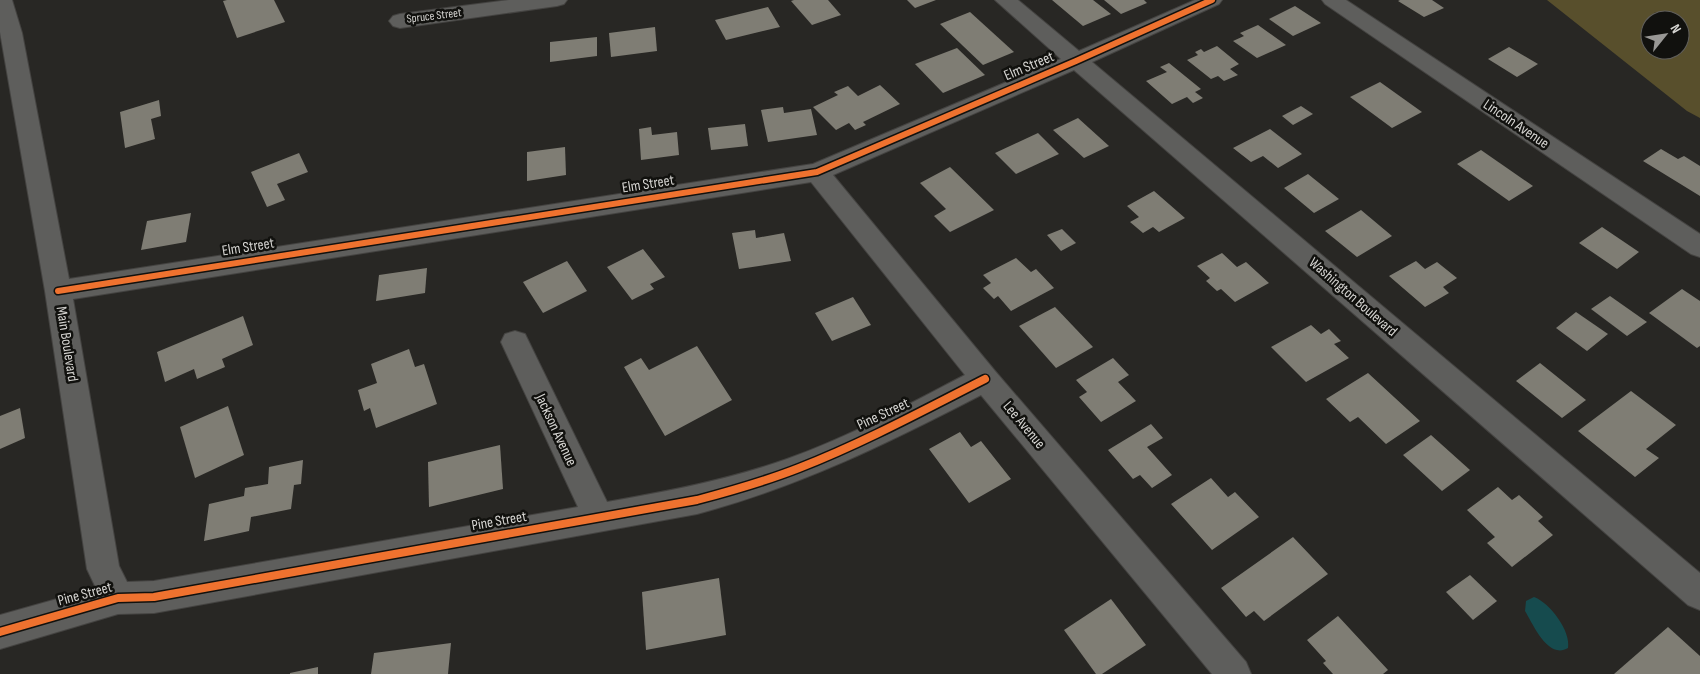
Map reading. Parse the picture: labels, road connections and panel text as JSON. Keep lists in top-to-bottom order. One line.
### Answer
{"streets":{"street":["Spruce Street","Elm Street","Lincoln Avenue","Washington Boulevard","Main Boulevard","Pine Street","Lee Avenue","Jackson Avenue"]},"crossings":[["Elm Street","Washington Boulevard"],["Elm Street","Main Boulevard"],["Elm Street","Lee Avenue"],["Main Boulevard","Pine Street"],["Pine Street","Lee Avenue"],["Pine Street","Jackson Avenue"]],"north":"top right"}
